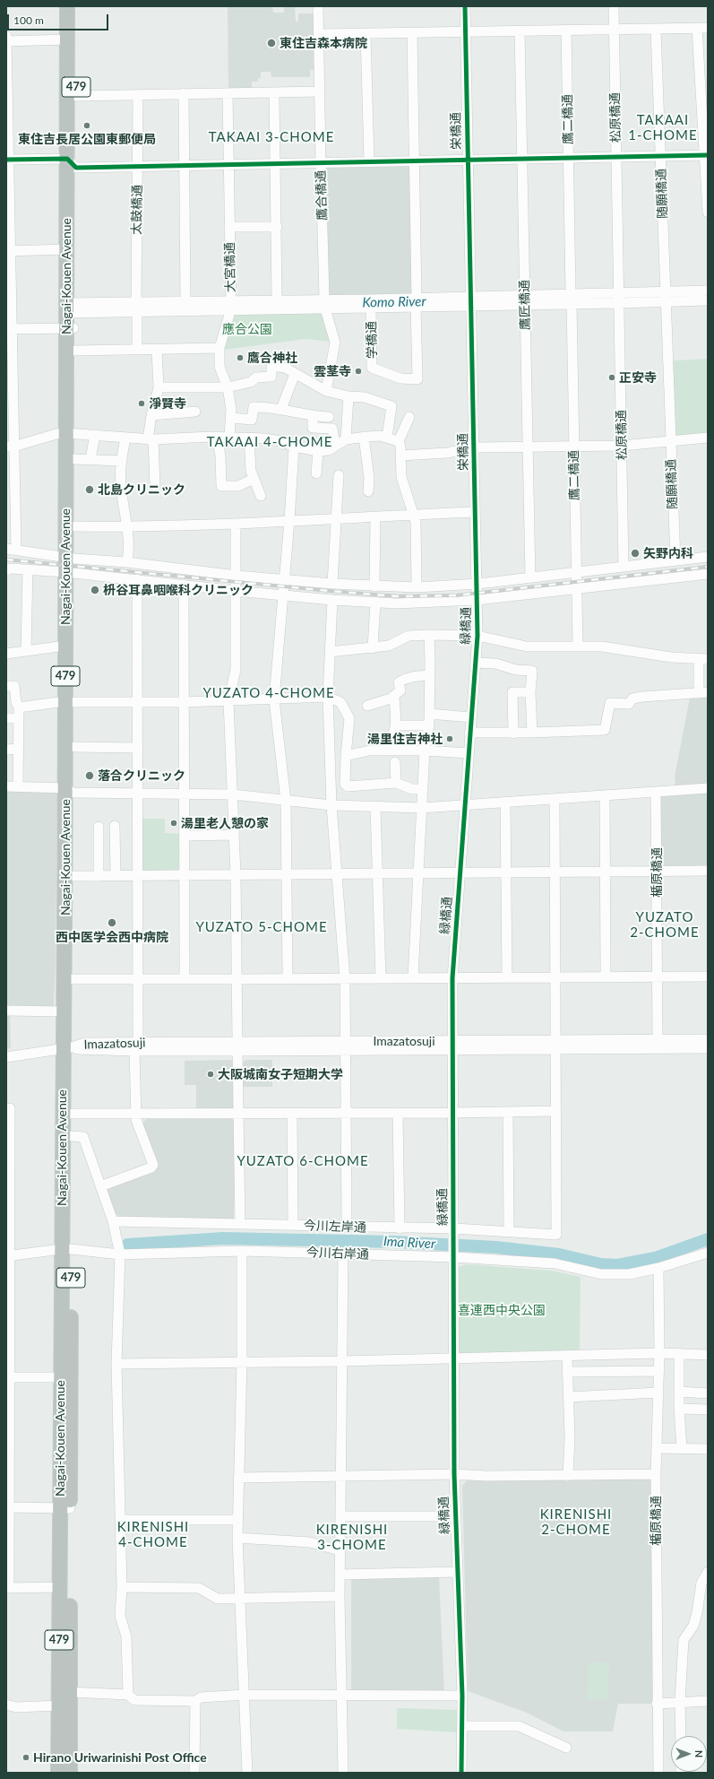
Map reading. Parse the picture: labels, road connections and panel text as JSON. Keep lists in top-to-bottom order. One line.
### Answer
{"streets":{"highway":["479","Nagai-Kouen Avenue"],"street":["松原橋通","鷹二橋通","栄橋通","随願橋通","鷹合橋通","太鼓橋通","大宮橋通","鷹匠橋通","学橋通","緑橋通","楯原橋通","Imazatosuji","今川左岸通","今川右岸通"]},"crossings":[["栄橋通","緑橋通"],["Nagai-Kouen Avenue","Imazatosuji"],["Nagai-Kouen Avenue","今川右岸通"],["緑橋通","Imazatosuji"],["緑橋通","今川左岸通"],["緑橋通","今川右岸通"],["楯原橋通","Imazatosuji"],["楯原橋通","今川右岸通"]],"districts":["TAKAAI 1-CHOME","TAKAAI 3-CHOME","TAKAAI 4-CHOME","YUZATO 4-CHOME","YUZATO 2-CHOME","YUZATO 5-CHOME","YUZATO 6-CHOME","KIRENISHI 2-CHOME","KIRENISHI 4-CHOME","KIRENISHI 3-CHOME"],"water":["Komo River","Ima River"],"parks":["應合公園","喜連西中央公園"],"places":["東住吉森本病院","東住吉長居公園東郵便局","鷹合神社","雲茎寺","正安寺","淨賢寺","北島クリニック","矢野内科","枡谷耳鼻咽喉科クリニック","湯里住吉神社","落合クリニック","湯里老人憩の家","西中医学会西中病院","大阪城南女子短期大学","Hirano Uriwarinishi Post Office"],"scale_bar":"100 m","north":"right"}
